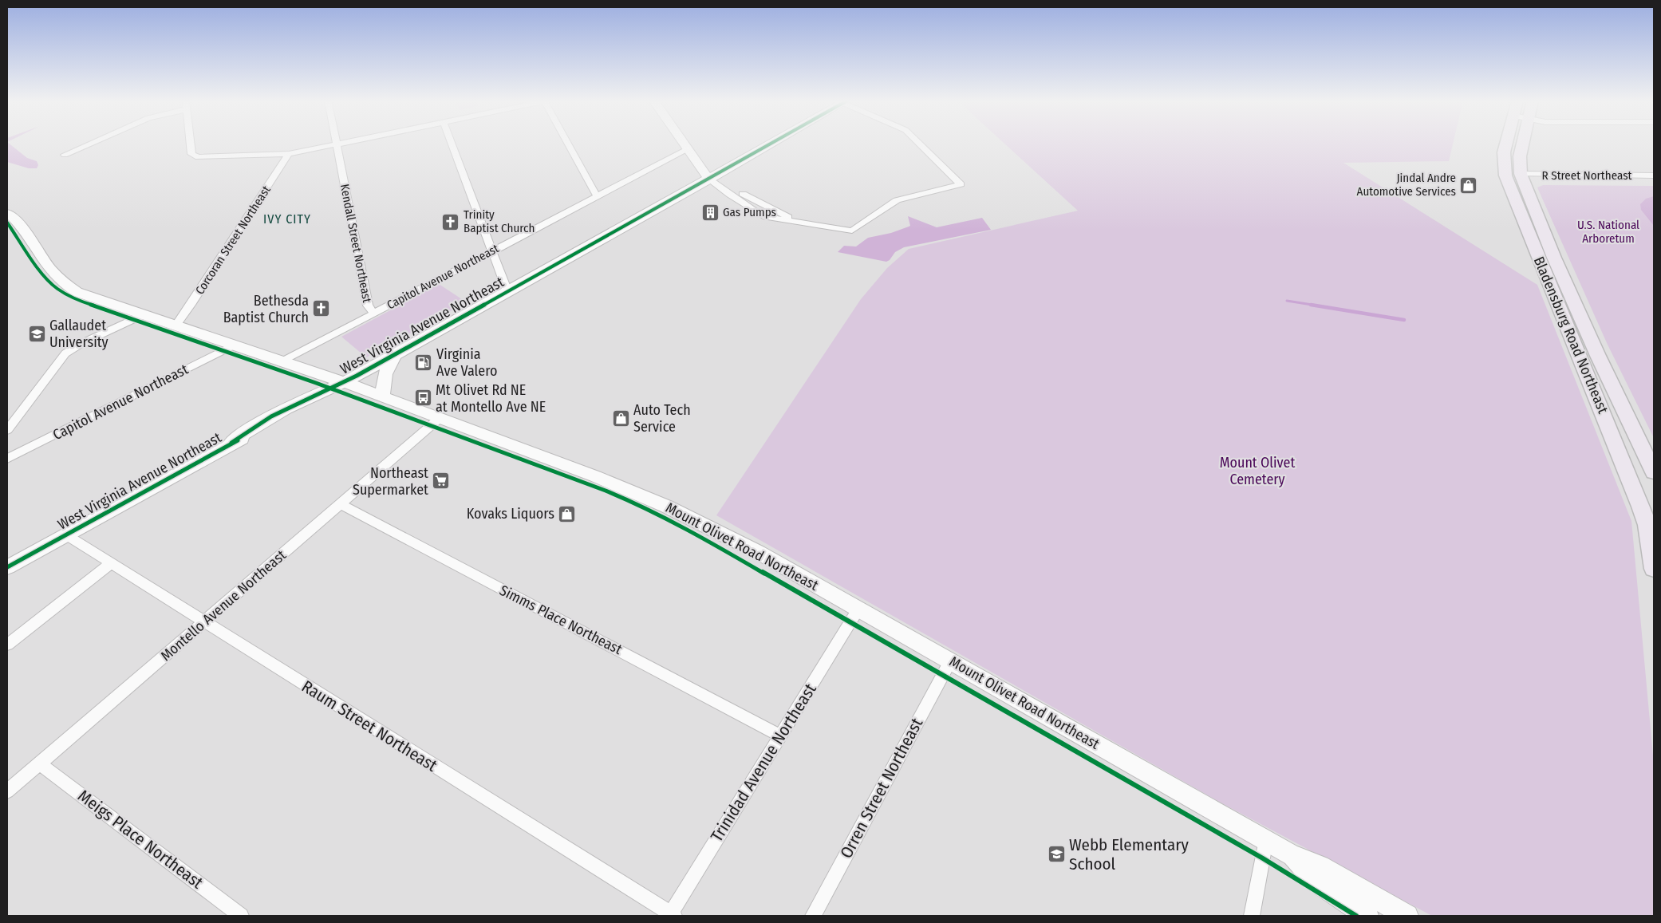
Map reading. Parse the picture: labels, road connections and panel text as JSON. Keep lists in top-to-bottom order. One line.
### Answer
{"streets":{"main road":["West Virginia Avenue Northeast","Bladensburg Road Northeast","Mount Olivet Road Northeast"],"street":["R Street Northeast","Corcoran Street Northeast","Kendall Street Northeast","Capitol Avenue Northeast","Montello Avenue Northeast","Simms Place Northeast","Raum Street Northeast","Trinidad Avenue Northeast","Orren Street Northeast","Meigs Place Northeast"]},"crossings":[["R Street Northeast","Bladensburg Road Northeast"],["Corcoran Street Northeast","Mount Olivet Road Northeast"],["Kendall Street Northeast","Capitol Avenue Northeast"],["Capitol Avenue Northeast","Mount Olivet Road Northeast"],["West Virginia Avenue Northeast","Mount Olivet Road Northeast"],["West Virginia Avenue Northeast","Raum Street Northeast"],["Mount Olivet Road Northeast","Montello Avenue Northeast"],["Mount Olivet Road Northeast","Trinidad Avenue Northeast"],["Mount Olivet Road Northeast","Orren Street Northeast"],["Montello Avenue Northeast","Simms Place Northeast"],["Montello Avenue Northeast","Raum Street Northeast"],["Montello Avenue Northeast","Meigs Place Northeast"],["Simms Place Northeast","Trinidad Avenue Northeast"],["Raum Street Northeast","Trinidad Avenue Northeast"]],"districts":["IVY CITY"],"parks":["U.S. National Arboretum","Mount Olivet Cemetery"],"places":{"shop":["Jindal Andre Automotive Services","Auto Tech Service","Kovaks Liquors"],"building":["Gas Pumps"],"church":["Trinity Baptist Church","Bethesda Baptist Church"],"school or university":["Gallaudet University","Webb Elementary School"],"fuel station":["Virginia Ave Valero"],"bus stop":["Mt Olivet Rd NE at Montello Ave NE"],"supermarket":["Northeast Supermarket"]}}
